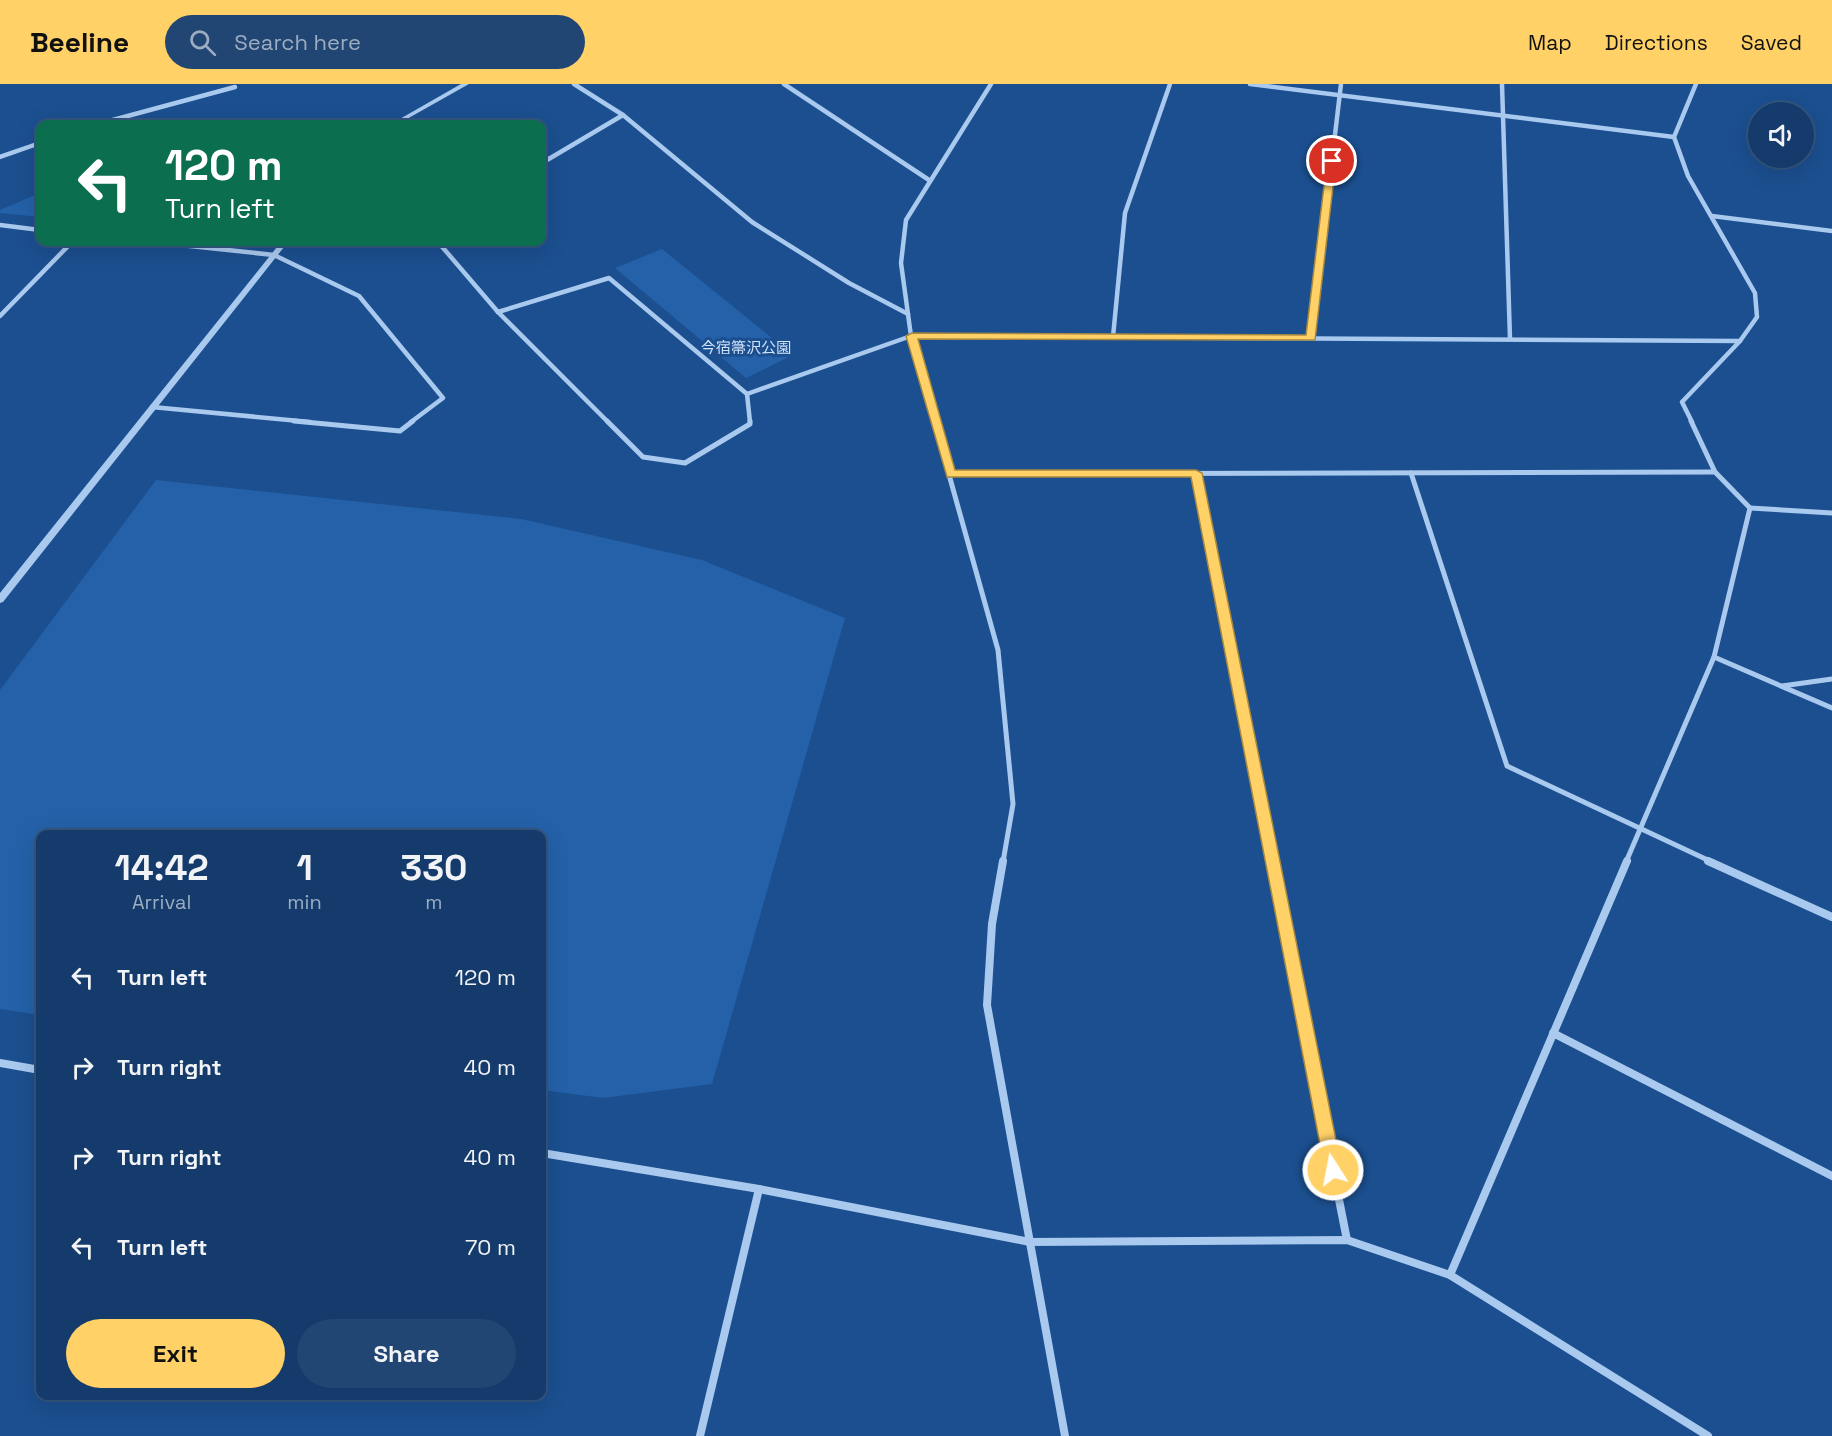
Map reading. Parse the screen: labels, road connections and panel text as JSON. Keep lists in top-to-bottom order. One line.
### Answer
{"parks":["今宿箒沢公園"],"page":{"header":"Beeline","search":"Search here","nav":["Map","Directions","Saved"],"turn":["120 m","Turn left"],"eta":["14:42","Arrival","1","min","330","m"],"list":[{"name":"Turn left","value":"120 m"},{"name":"Turn right","value":"40 m"},{"name":"Turn right","value":"40 m"},{"name":"Turn left","value":"70 m"}],"buttons":["Exit","Share"]}}
